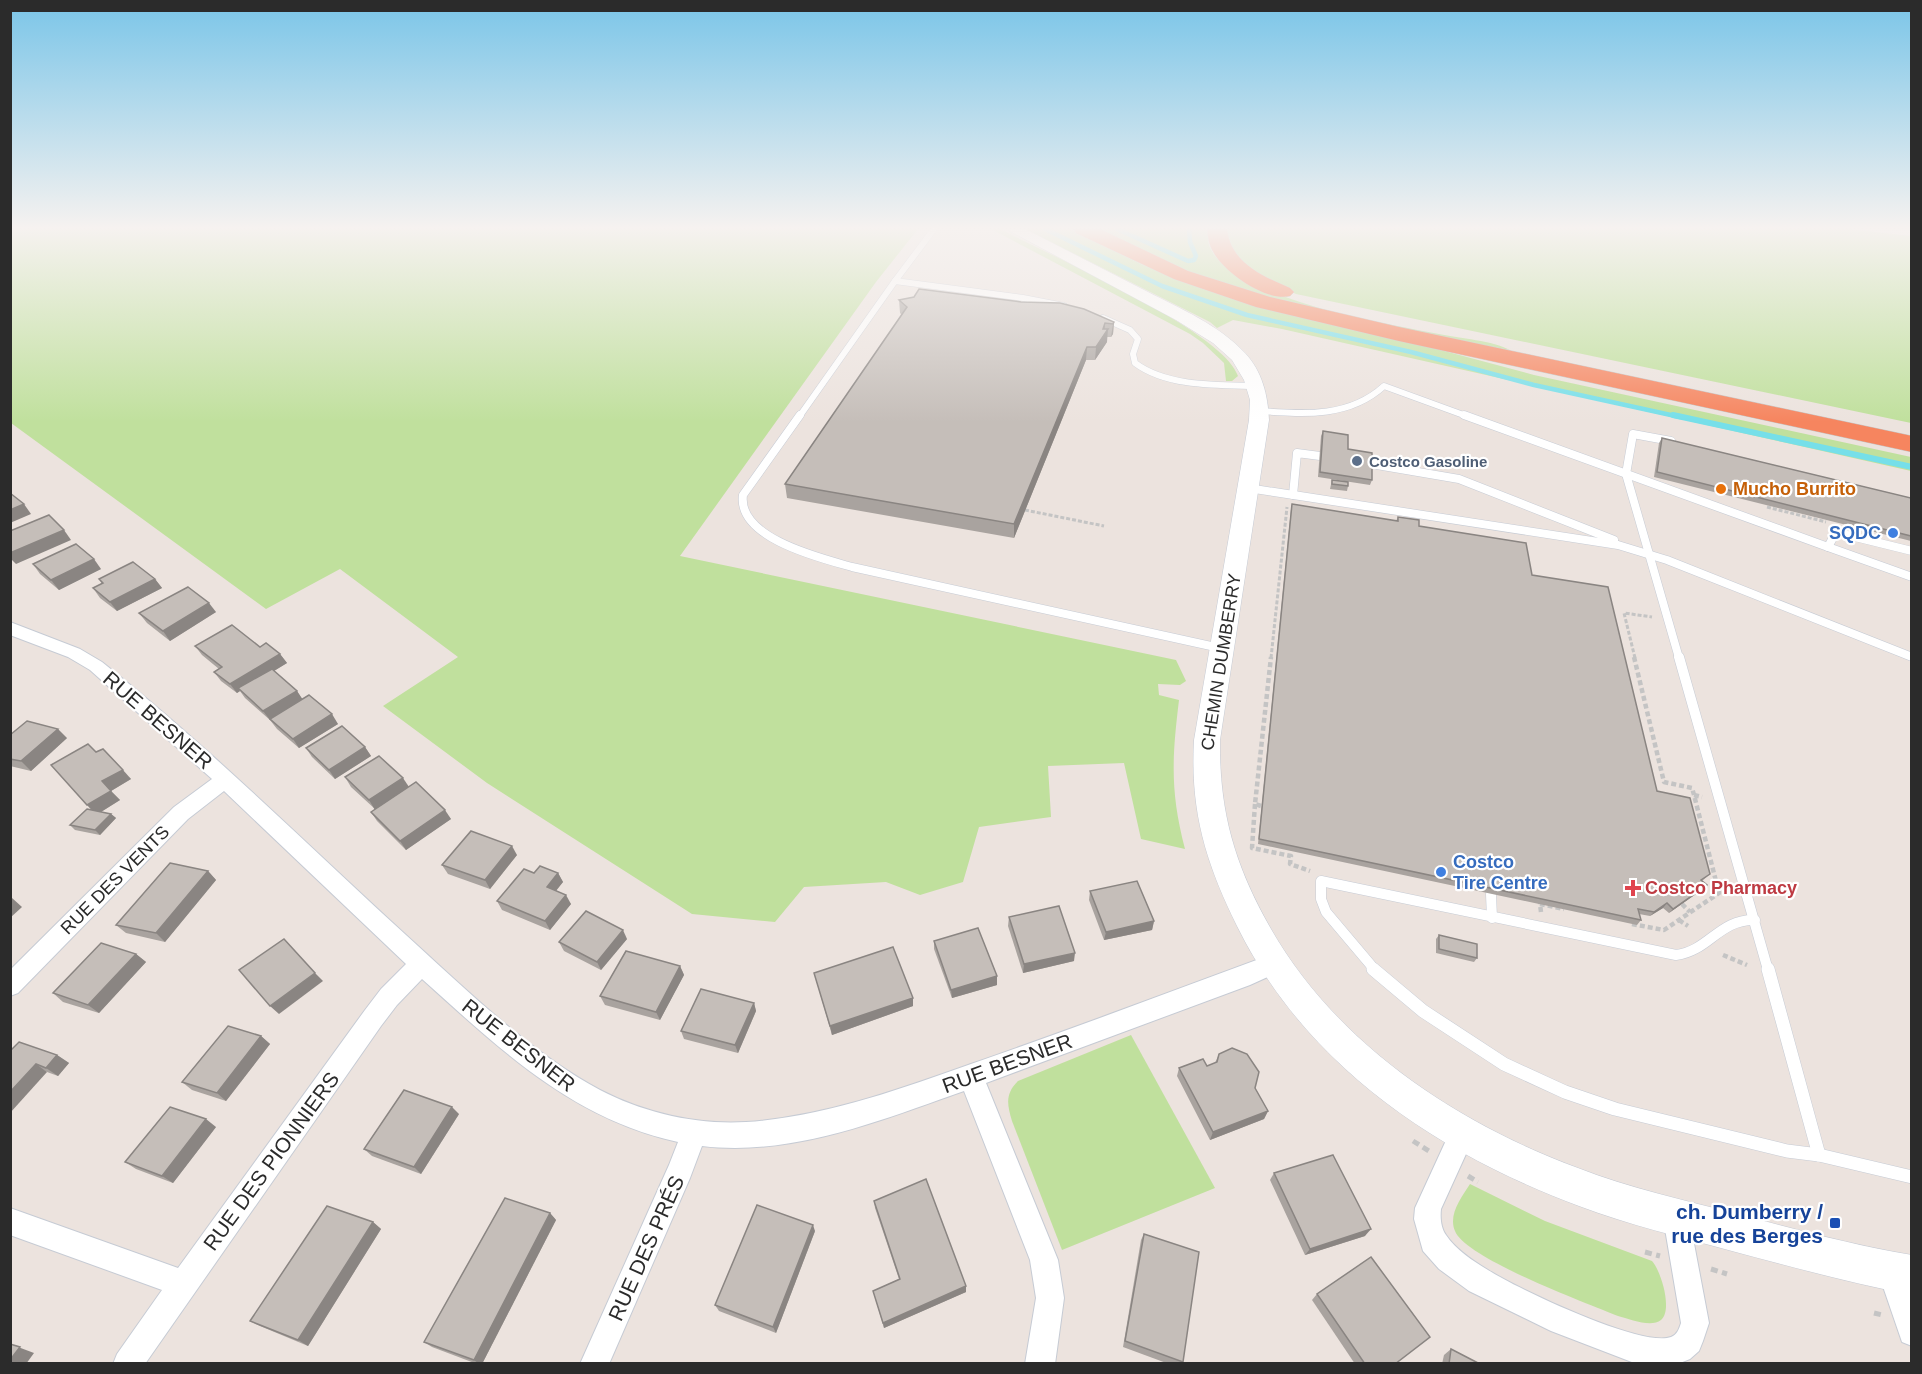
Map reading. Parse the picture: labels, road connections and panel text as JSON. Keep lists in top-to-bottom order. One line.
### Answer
{"streets":{"street":["CHEMIN DUMBERRY","RUE BESNER","RUE DES VENTS","RUE DES PIONNIERS","RUE DES PRÉS"]},"crossings":[["CHEMIN DUMBERRY","RUE BESNER"],["RUE BESNER","RUE DES VENTS"],["RUE BESNER","RUE DES PIONNIERS"],["RUE BESNER","RUE DES PRÉS"]],"places":{"other":["Costco Gasoline","Mucho Burrito","SQDC","Costco Tire Centre"],"health":["Costco Pharmacy"],"transit":["ch. Dumberry / rue des Berges"]}}
